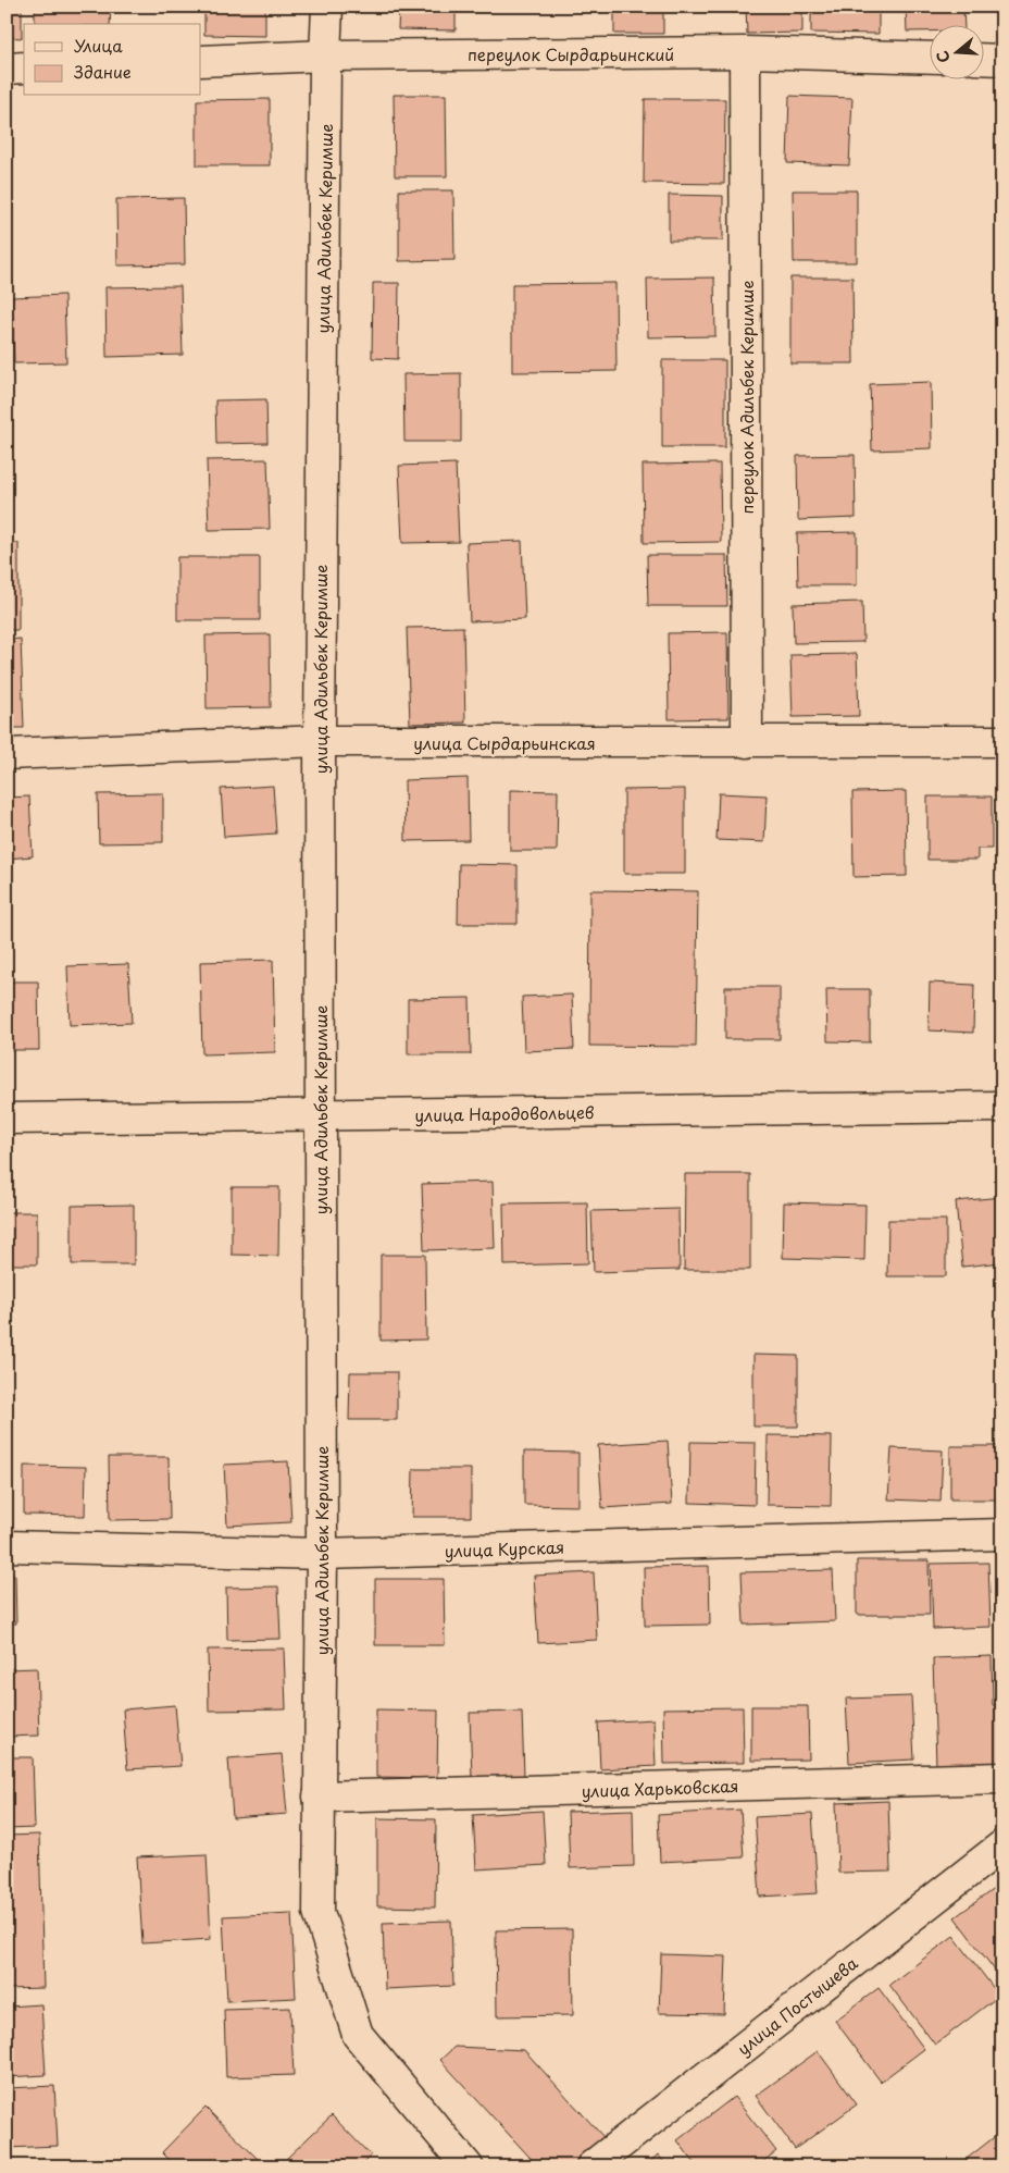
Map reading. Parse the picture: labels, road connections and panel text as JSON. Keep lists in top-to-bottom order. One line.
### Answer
{"streets":{"street":["переулок Сырдарьинский","улица Адильбек Керимше","переулок Адильбек Керимше","улица Сырдарьинская","улица Народовольцев","улица Курская","улица Харьковская","улица Постышева"]},"crossings":[["переулок Сырдарьинский","улица Адильбек Керимше"],["переулок Сырдарьинский","переулок Адильбек Керимше"],["улица Адильбек Керимше","улица Сырдарьинская"],["улица Адильбек Керимше","улица Народовольцев"],["улица Адильбек Керимше","улица Курская"],["улица Адильбек Керимше","улица Харьковская"],["переулок Адильбек Керимше","улица Сырдарьинская"]],"legend":["Улица","Здание"],"north":"left"}
